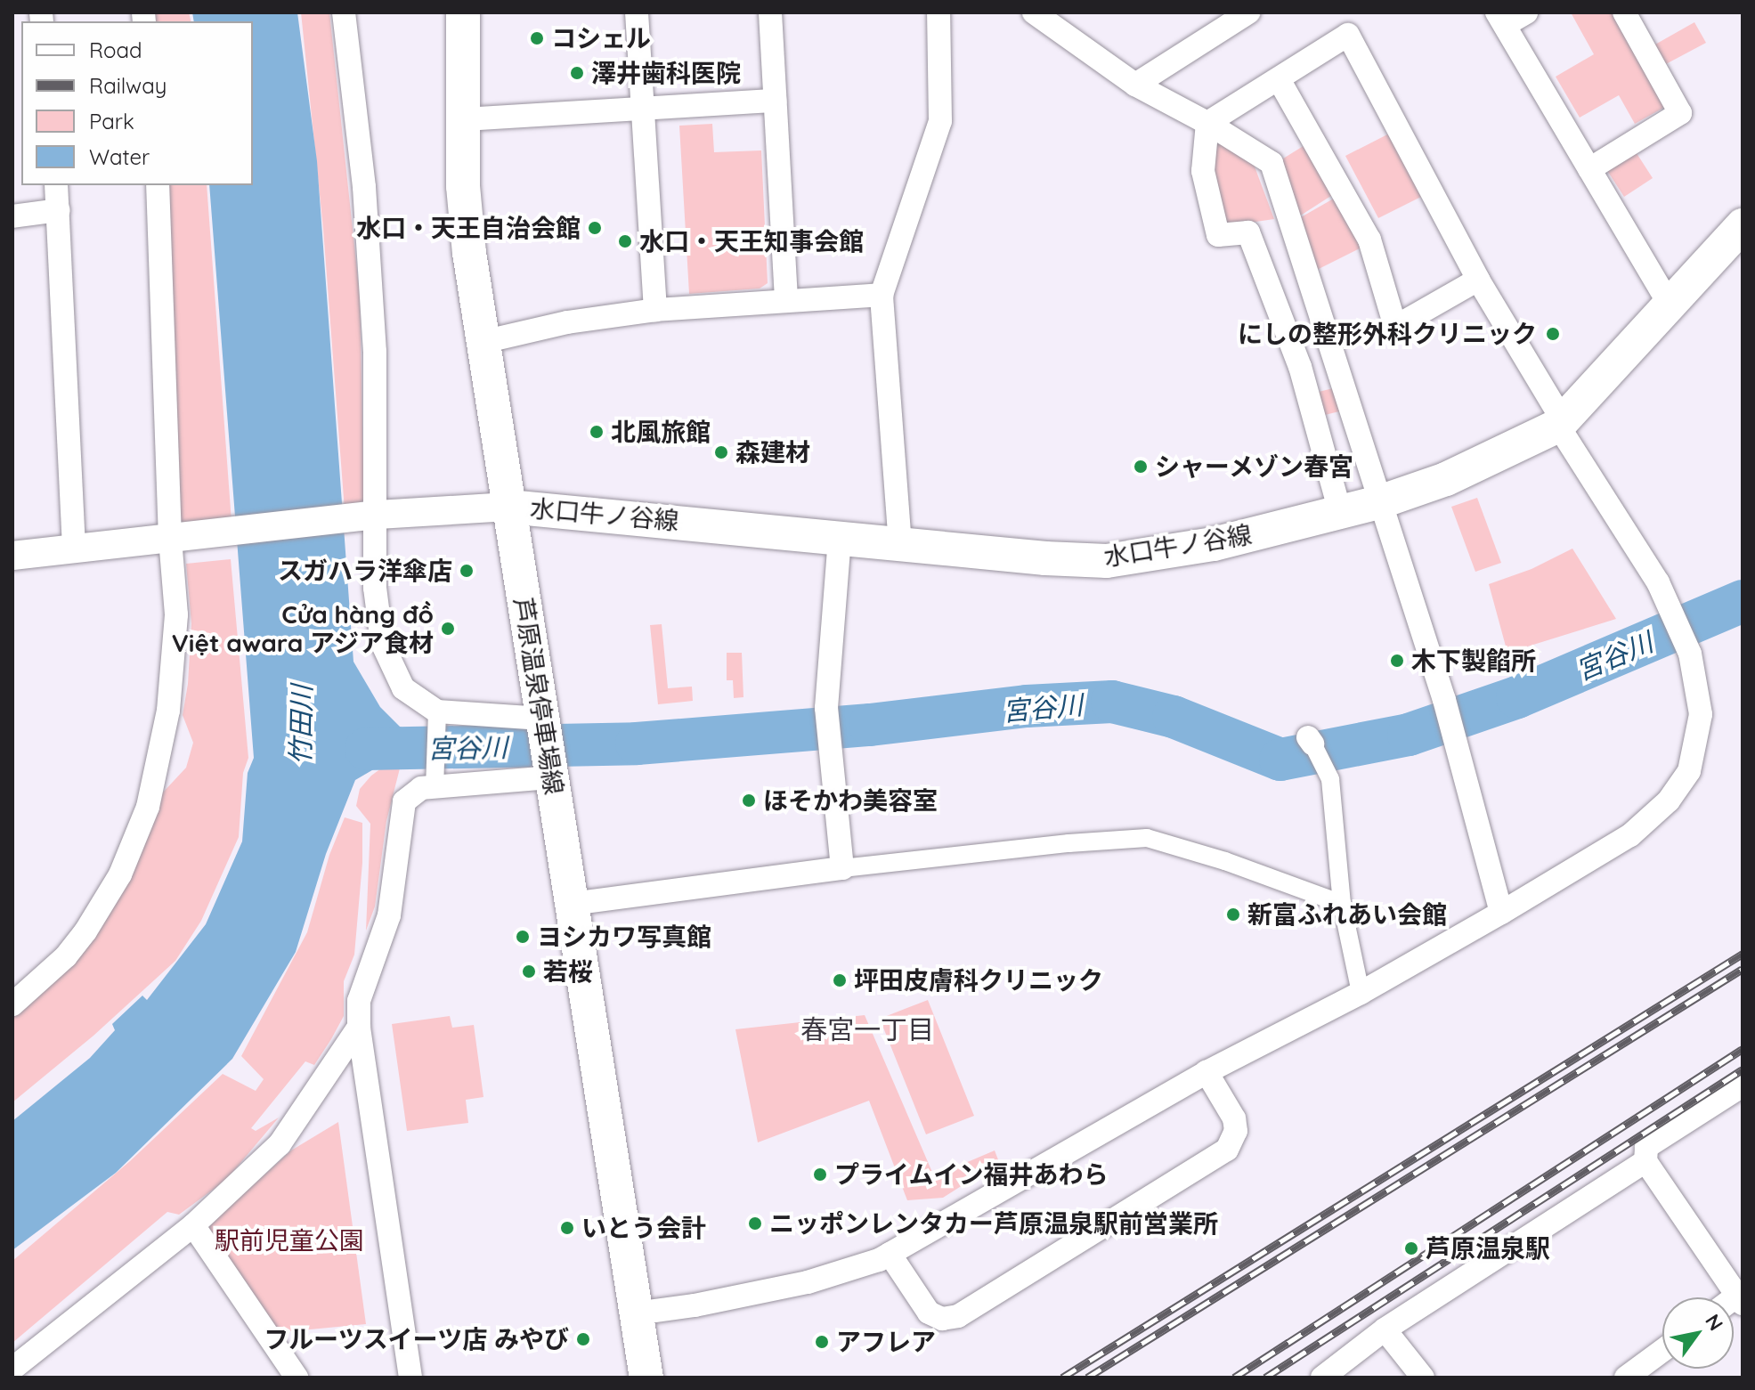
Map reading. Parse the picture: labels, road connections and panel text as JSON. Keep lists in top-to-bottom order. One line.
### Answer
{"streets":{"main road":["水口牛ノ谷線","芦原温泉停車場線"]},"crossings":[["水口牛ノ谷線","芦原温泉停車場線"]],"districts":["春宮一丁目"],"water":["宮谷川","竹田川"],"parks":["駅前児童公園"],"places":["コシェル","澤井歯科医院","水口・天王自治会館","水口・天王知事会館","にしの整形外科クリニック","北風旅館","森建材","シャーメゾン春宮","スガハラ洋傘店","Cửa hàng đồ Việt awara アジア食材","木下製餡所","ほそかわ美容室","新富ふれあい会館","ヨシカワ写真館","若桜","坪田皮膚科クリニック","プライムイン福井あわら","ニッポンレンタカー芦原温泉駅前営業所","いとう会計","芦原温泉駅","フルーツスイーツ店 みやび","アフレア"],"legend":["Road","Railway","Park","Water"],"north":"top right"}
